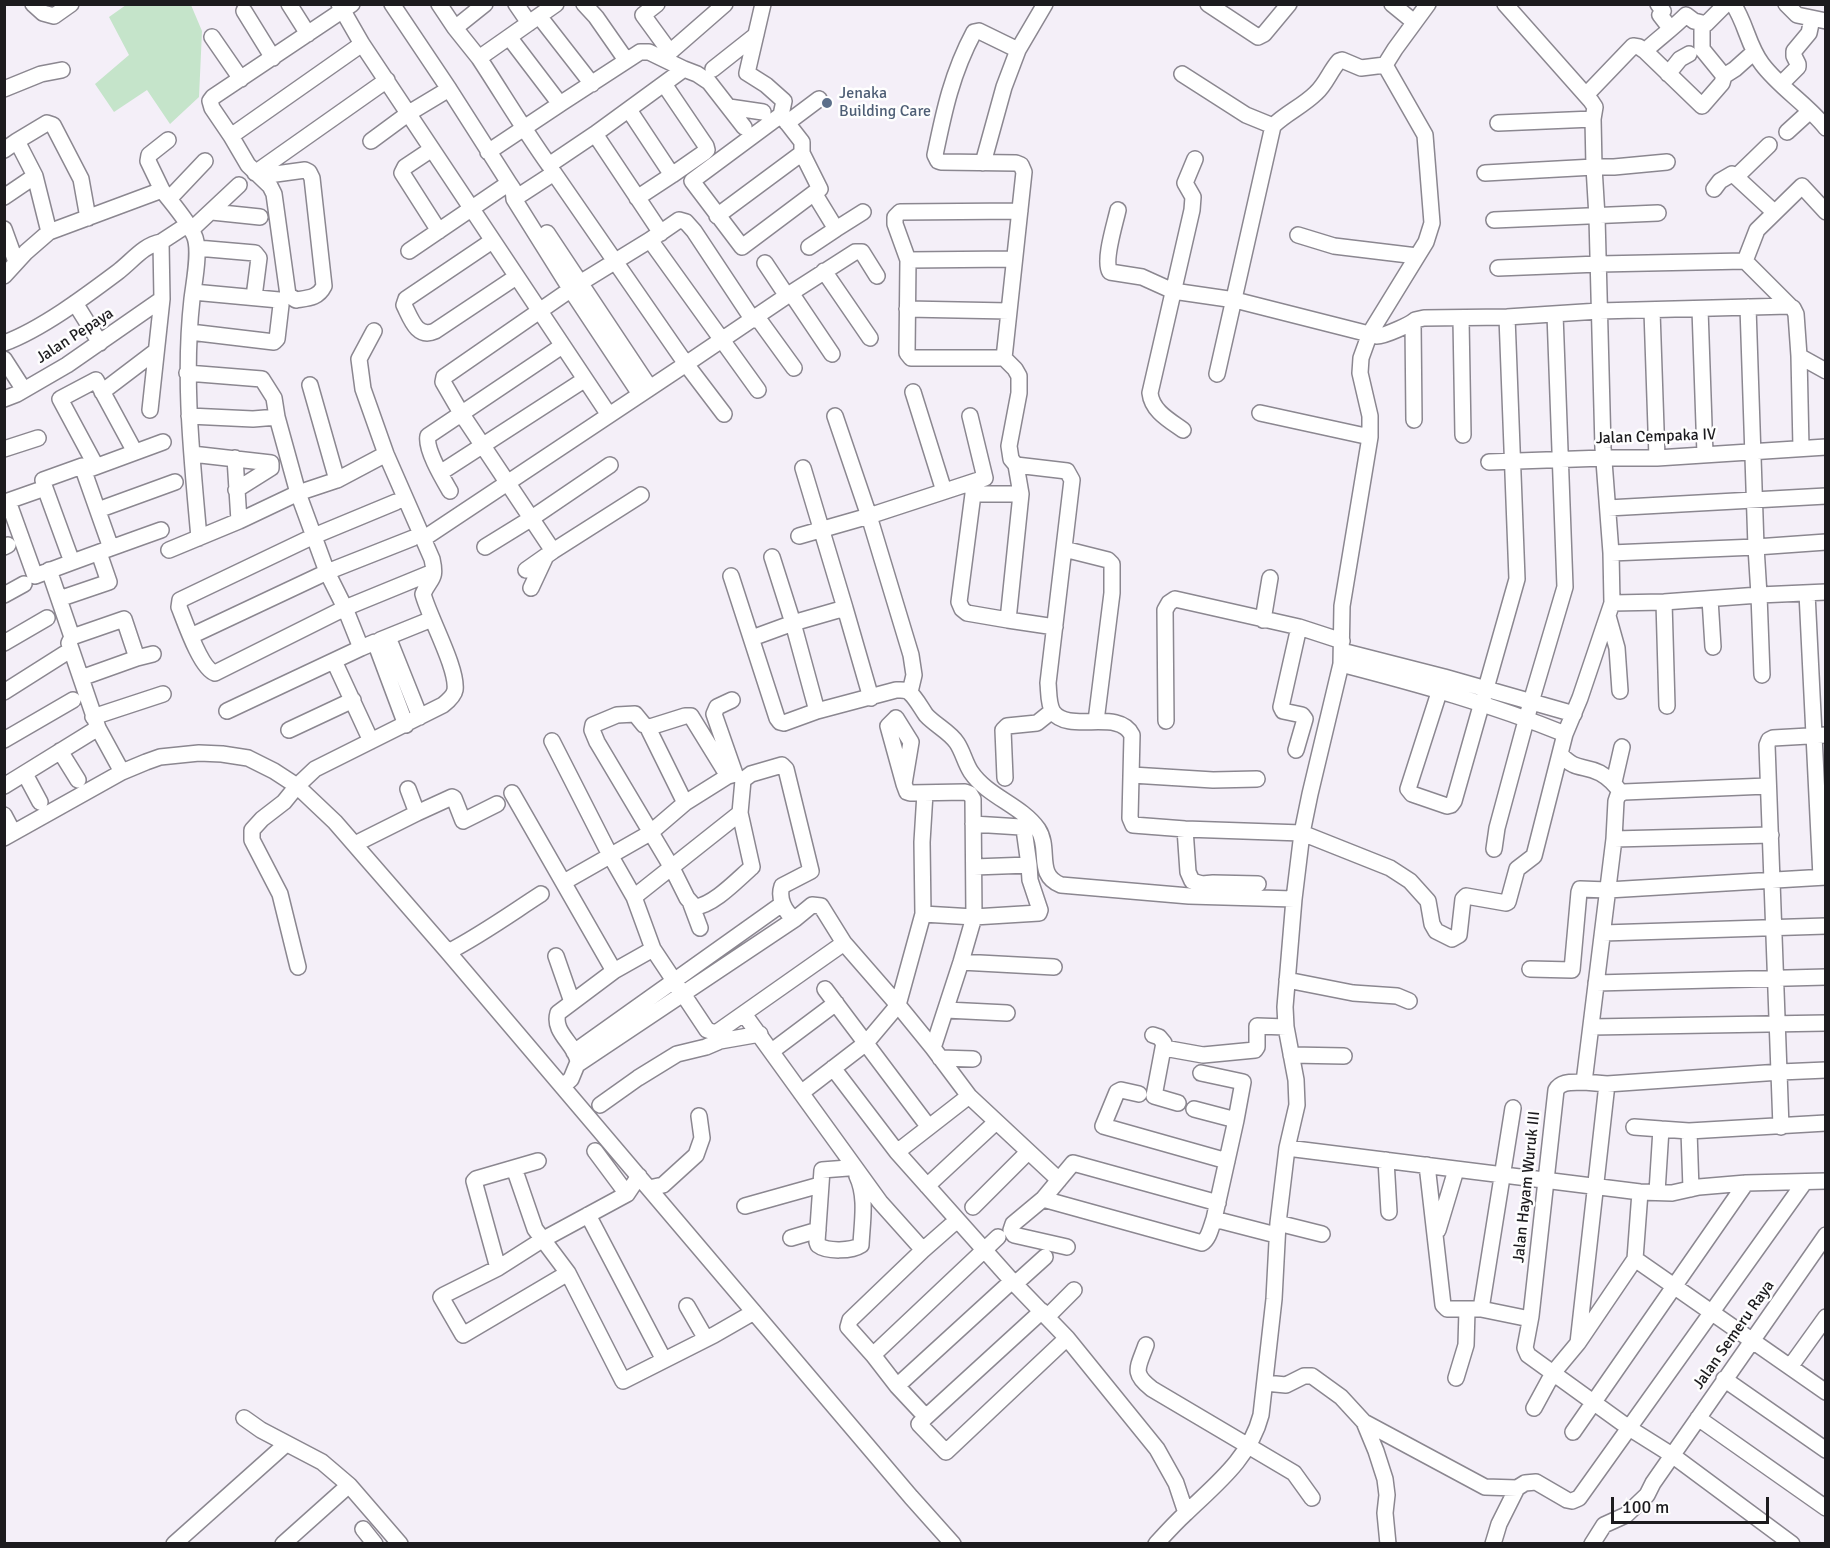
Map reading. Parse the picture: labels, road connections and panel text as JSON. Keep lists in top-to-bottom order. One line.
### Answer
{"streets":{"street":["Jalan Pepaya","Jalan Cempaka IV","Jalan Hayam Wuruk III","Jalan Semeru Raya"]},"places":["Jenaka Building Care"],"scale_bar":"100 m"}
